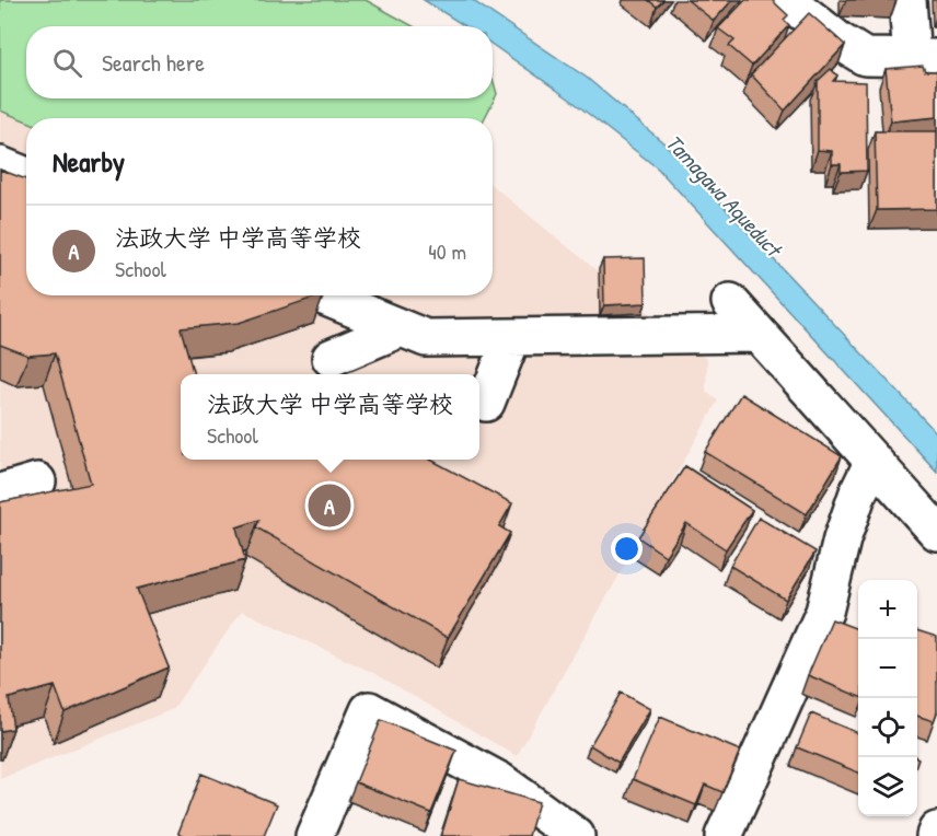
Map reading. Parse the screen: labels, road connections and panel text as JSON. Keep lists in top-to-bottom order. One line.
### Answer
{"water":["Tamagawa Aqueduct"],"page":{"search":"Search here","heading":"Nearby","list":[{"mark":"A","name":"法政大学 中学高等学校","note":"School","value":"40 m"}],"popup":["法政大学 中学高等学校","School"],"pins":"A","map_buttons":["+","−"]}}
